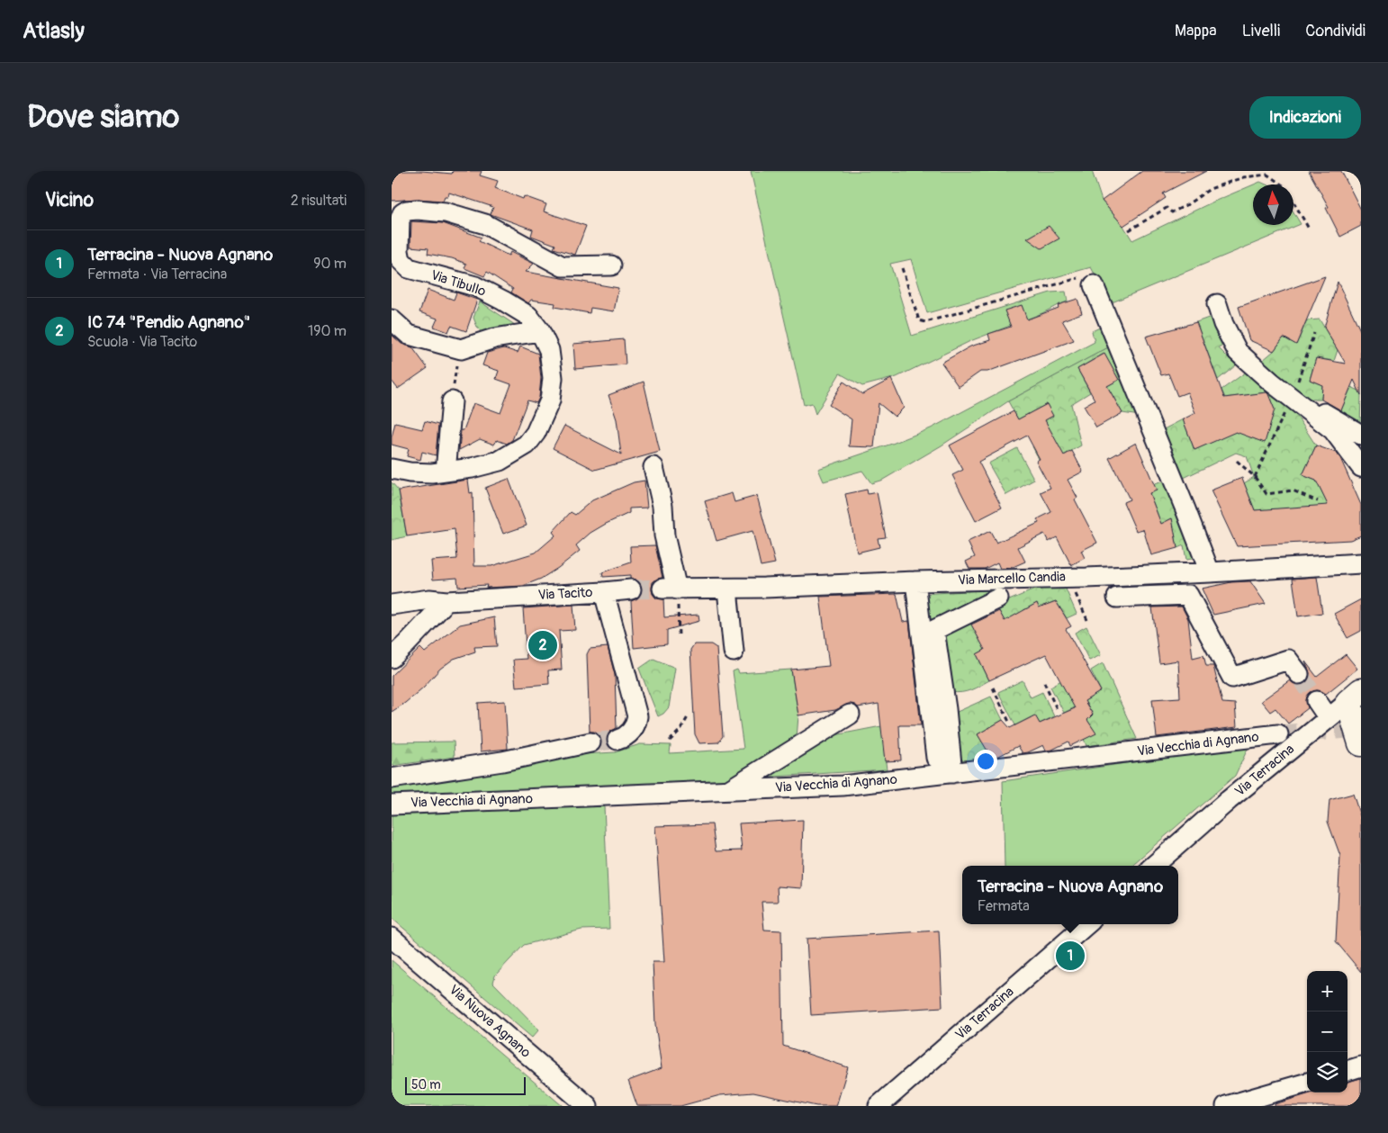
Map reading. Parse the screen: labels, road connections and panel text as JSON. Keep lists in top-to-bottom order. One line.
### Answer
{"streets":{"street":["Via Tibullo","Via Marcello Candia","Via Tacito","Via Vecchia di Agnano","Via Terracina","Via Nuova Agnano"]},"scale_bar":"50 m","north":"top","page":{"header":"Atlasly","nav":["Mappa","Livelli","Condividi"],"buttons":"Indicazioni","title":"Dove siamo","heading":["Vicino","2 risultati"],"list":[{"mark":"1","name":"Terracina - Nuova Agnano","note":"Fermata · Via Terracina","value":"90 m"},{"mark":"2","name":"IC 74 \"Pendio Agnano\"","note":"Scuola · Via Tacito","value":"190 m"}],"pins":["2","1"],"popup":["Terracina - Nuova Agnano","Fermata"],"map_buttons":["+","−"],"scale":"50 m"}}
